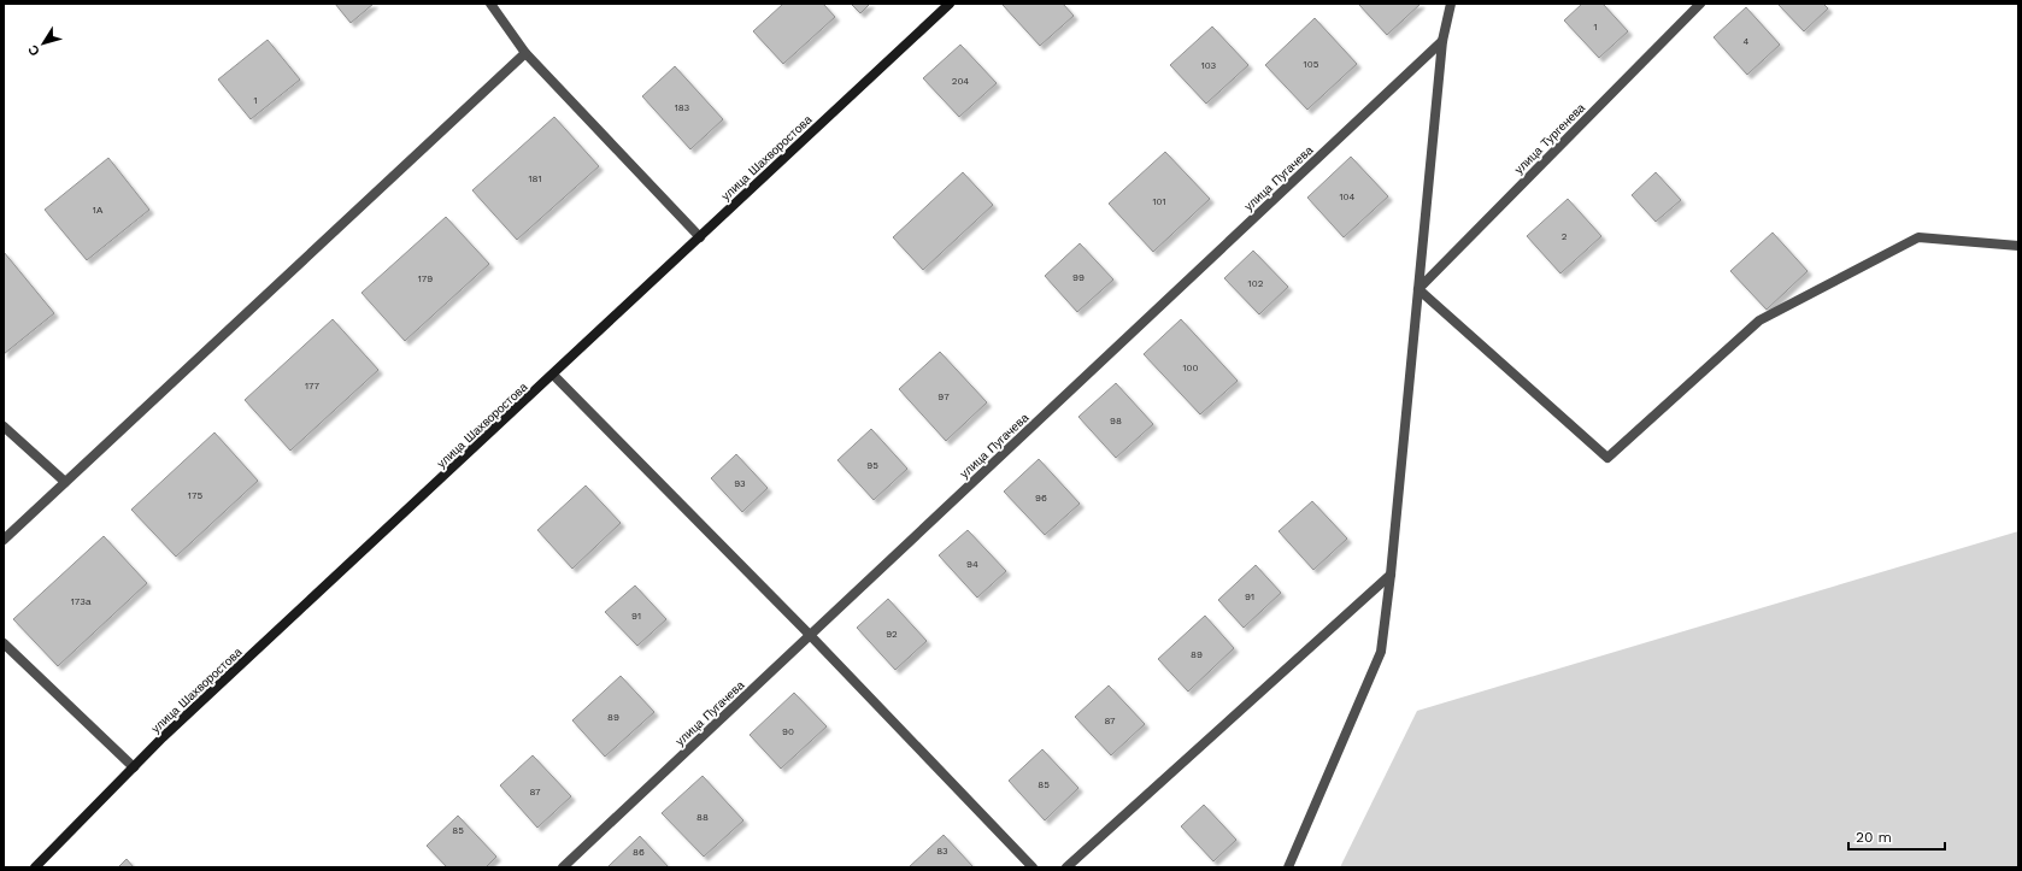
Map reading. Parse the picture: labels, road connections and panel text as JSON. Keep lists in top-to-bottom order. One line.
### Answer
{"streets":{"street":["улица Тургенева","улица Шахворостова","улица Пугачева"]},"house_numbers":["1","4","105","103","204","1","183","181","104","101","1А","2","99","179","102","100","177","97","98","95","93","175","96","94","91","173а","91","92","89","89","87","90","85","87","88","85","83","86"],"scale_bar":"20 m","north":"bottom left"}
